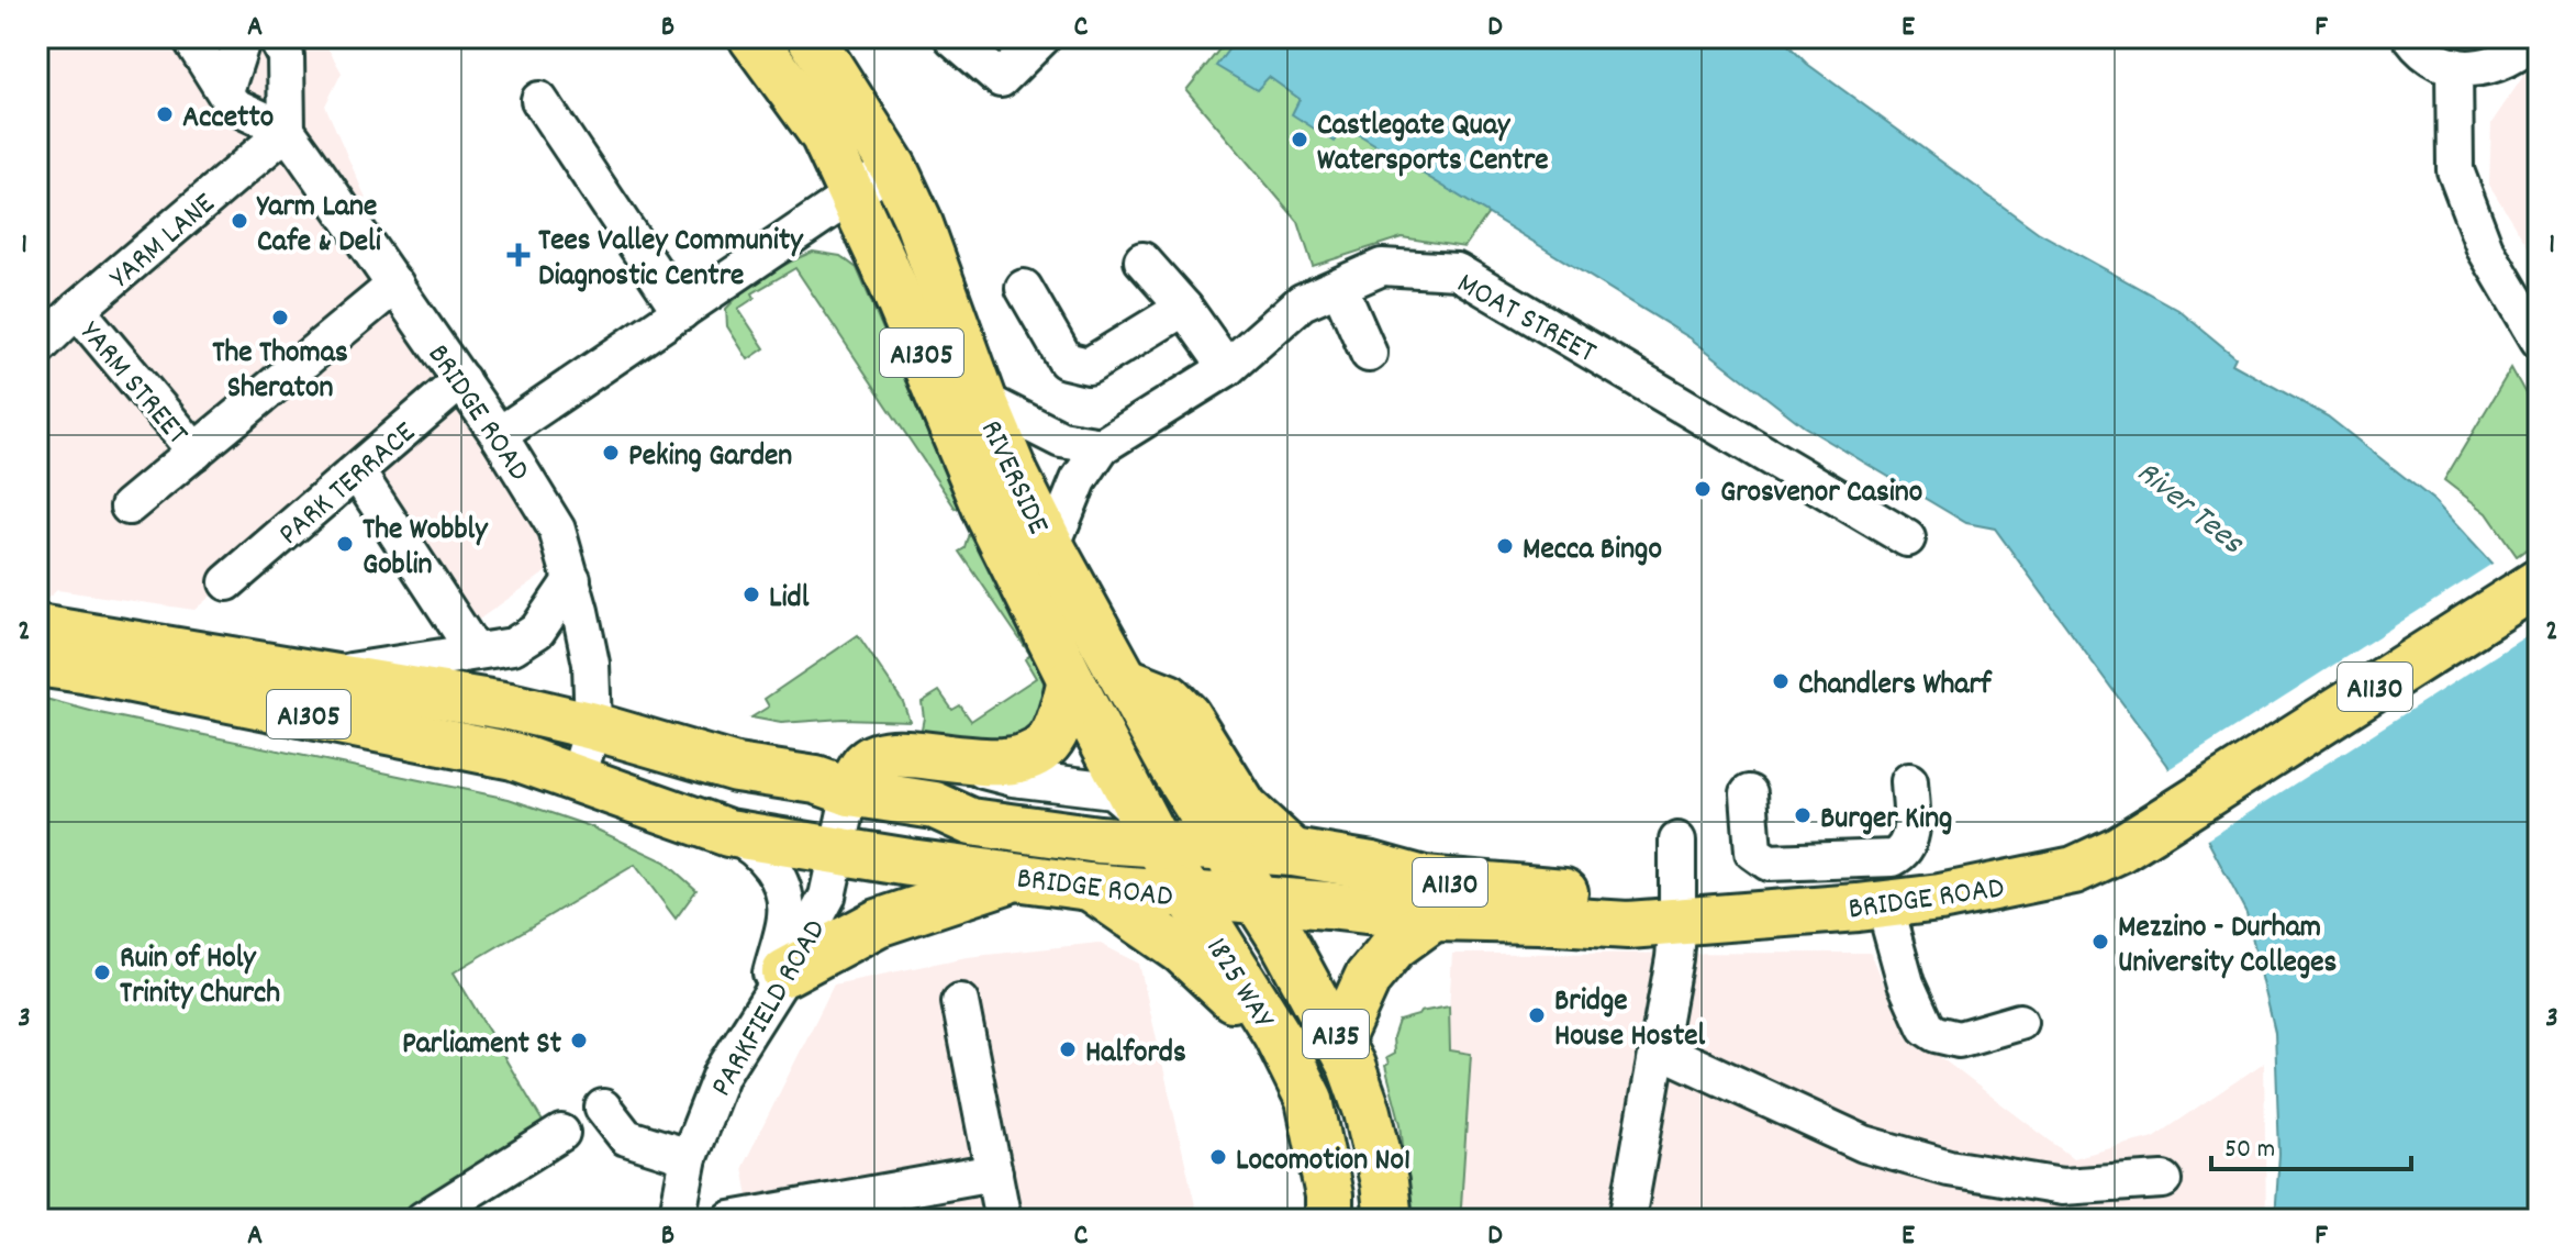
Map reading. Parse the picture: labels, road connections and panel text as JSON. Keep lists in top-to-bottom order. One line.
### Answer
{"streets":{"main road":["A1305","BRIDGE ROAD","RIVERSIDE","A1130","1825 WAY","A135"],"street":["YARM LANE","MOAT STREET","YARM STREET","PARK TERRACE","PARKFIELD ROAD"]},"crossings":[["YARM LANE","YARM STREET"],["YARM LANE","BRIDGE ROAD"],["MOAT STREET","RIVERSIDE"],["A1305","BRIDGE ROAD"],["A1305","1825 WAY"],["BRIDGE ROAD","RIVERSIDE"],["BRIDGE ROAD","PARK TERRACE"],["BRIDGE ROAD","1825 WAY"],["BRIDGE ROAD","PARKFIELD ROAD"],["BRIDGE ROAD","A135"],["RIVERSIDE","1825 WAY"],["1825 WAY","A135"]],"water":["River Tees"],"places":{"other":["Accetto","Castlegate Quay Watersports Centre","Yarm Lane Cafe & Deli","The Thomas Sheraton","Peking Garden","Grosvenor Casino","The Wobbly Goblin","Mecca Bingo","Lidl","Chandlers Wharf","Burger King","Mezzino - Durham University Colleges","Ruin of Holy Trinity Church","Bridge House Hostel","Parliament St","Halfords","Locomotion No1"],"health":["Tees Valley Community Diagnostic Centre"]},"scale_bar":"50 m","grid":{"columns":["A","B","C","D","E","F"],"rows":["1","2","3"]}}
